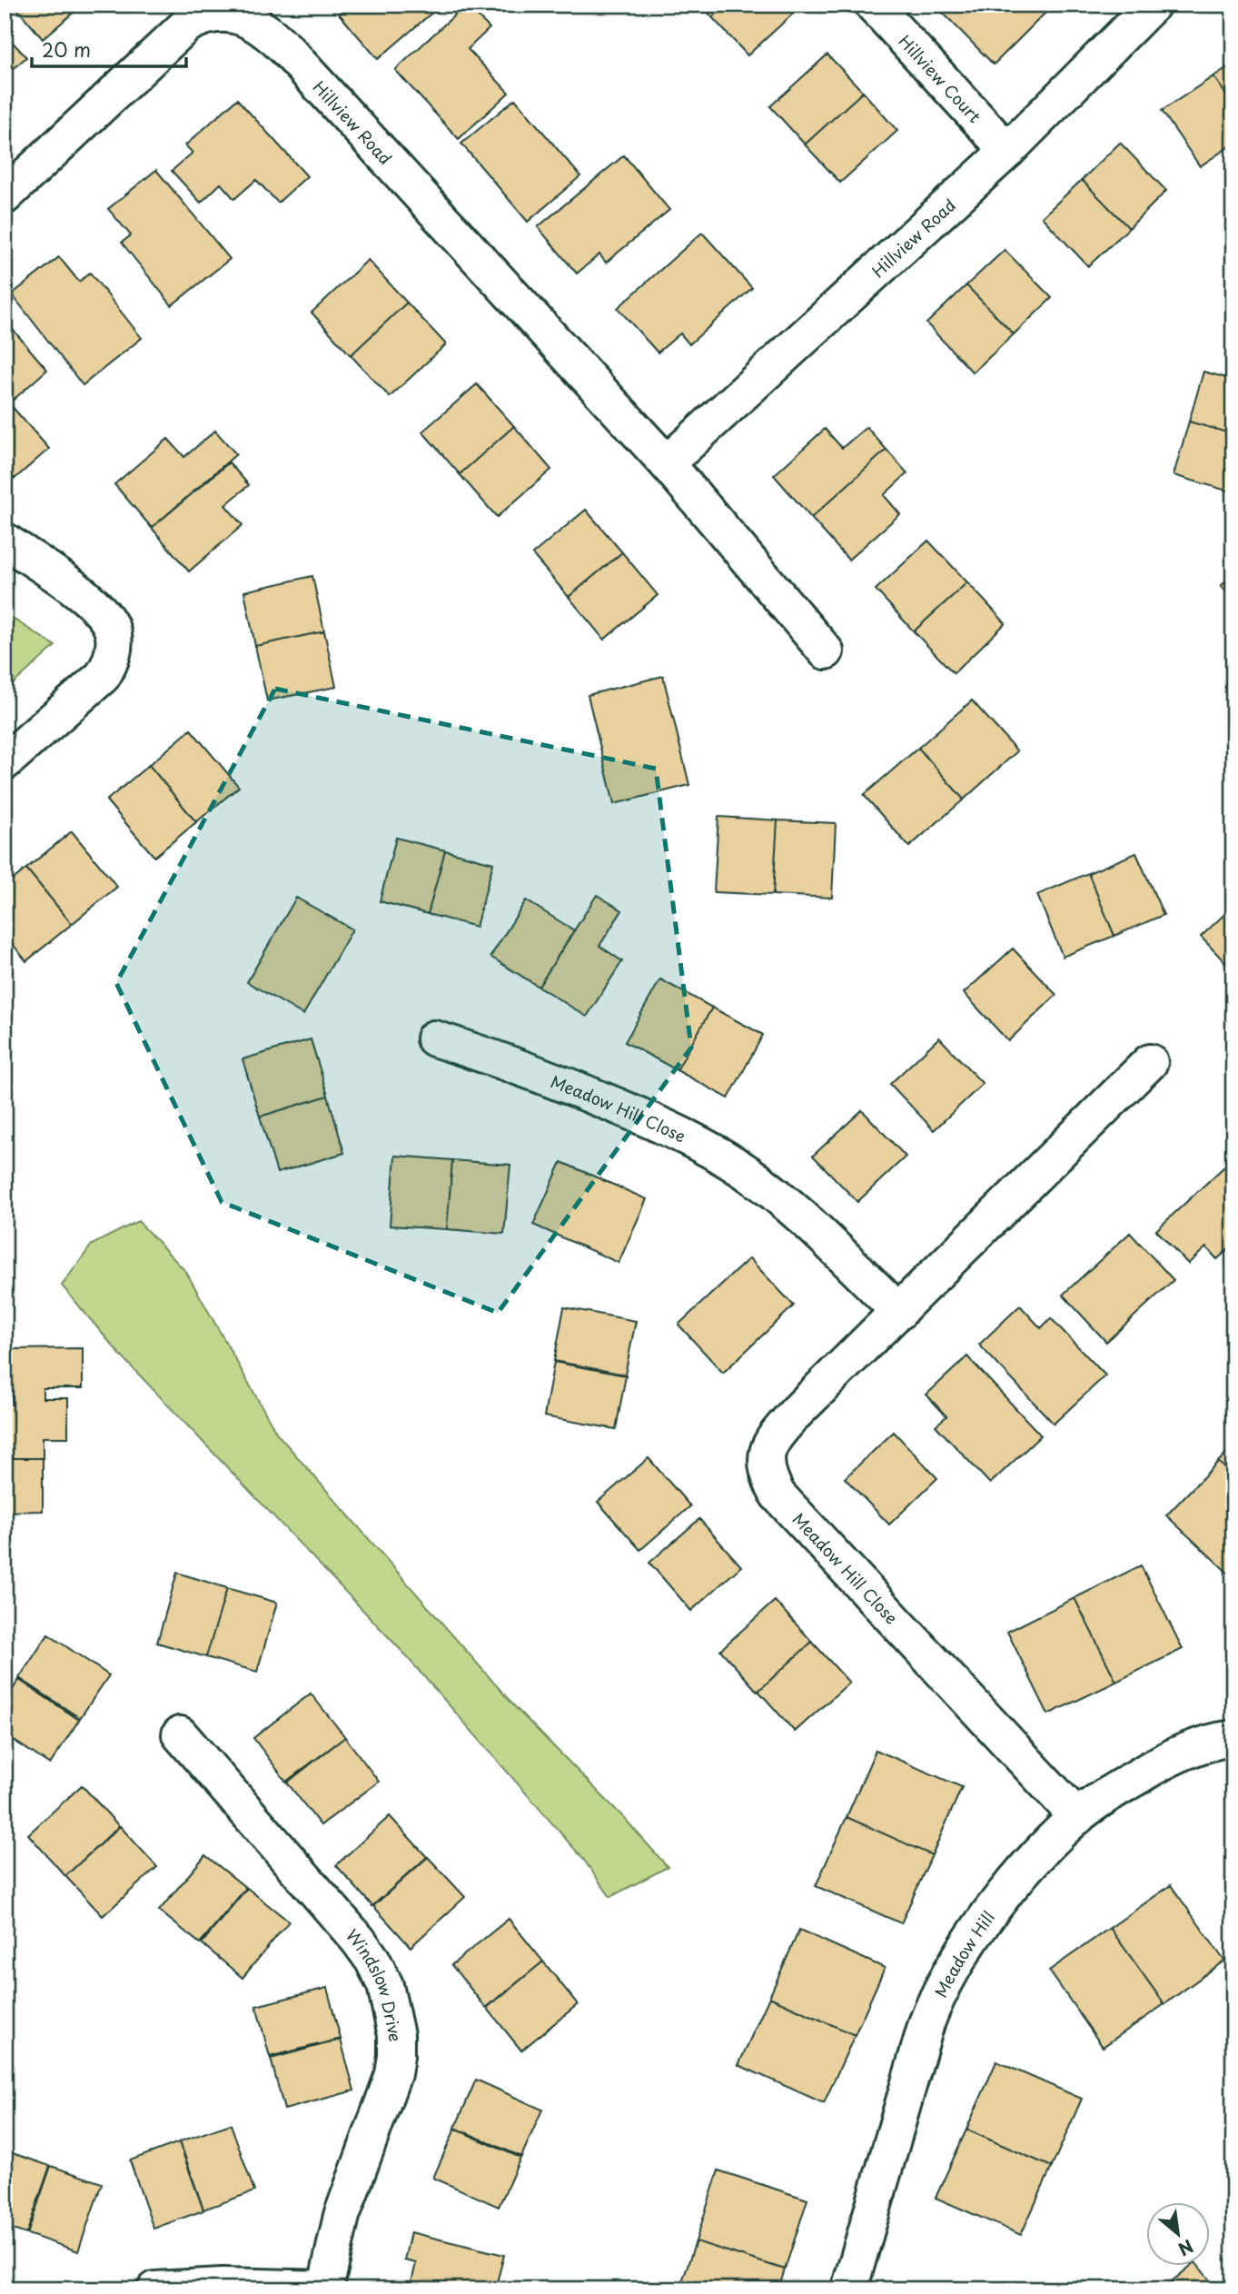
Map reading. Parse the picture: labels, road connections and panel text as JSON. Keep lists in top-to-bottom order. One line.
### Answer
{"streets":{"street":["Hillview Court","Hillview Road","Meadow Hill Close","Meadow Hill","Windslow Drive"]},"crossings":[["Hillview Court","Hillview Road"],["Meadow Hill Close","Meadow Hill"]],"scale_bar":"20 m","north":"bottom right"}
